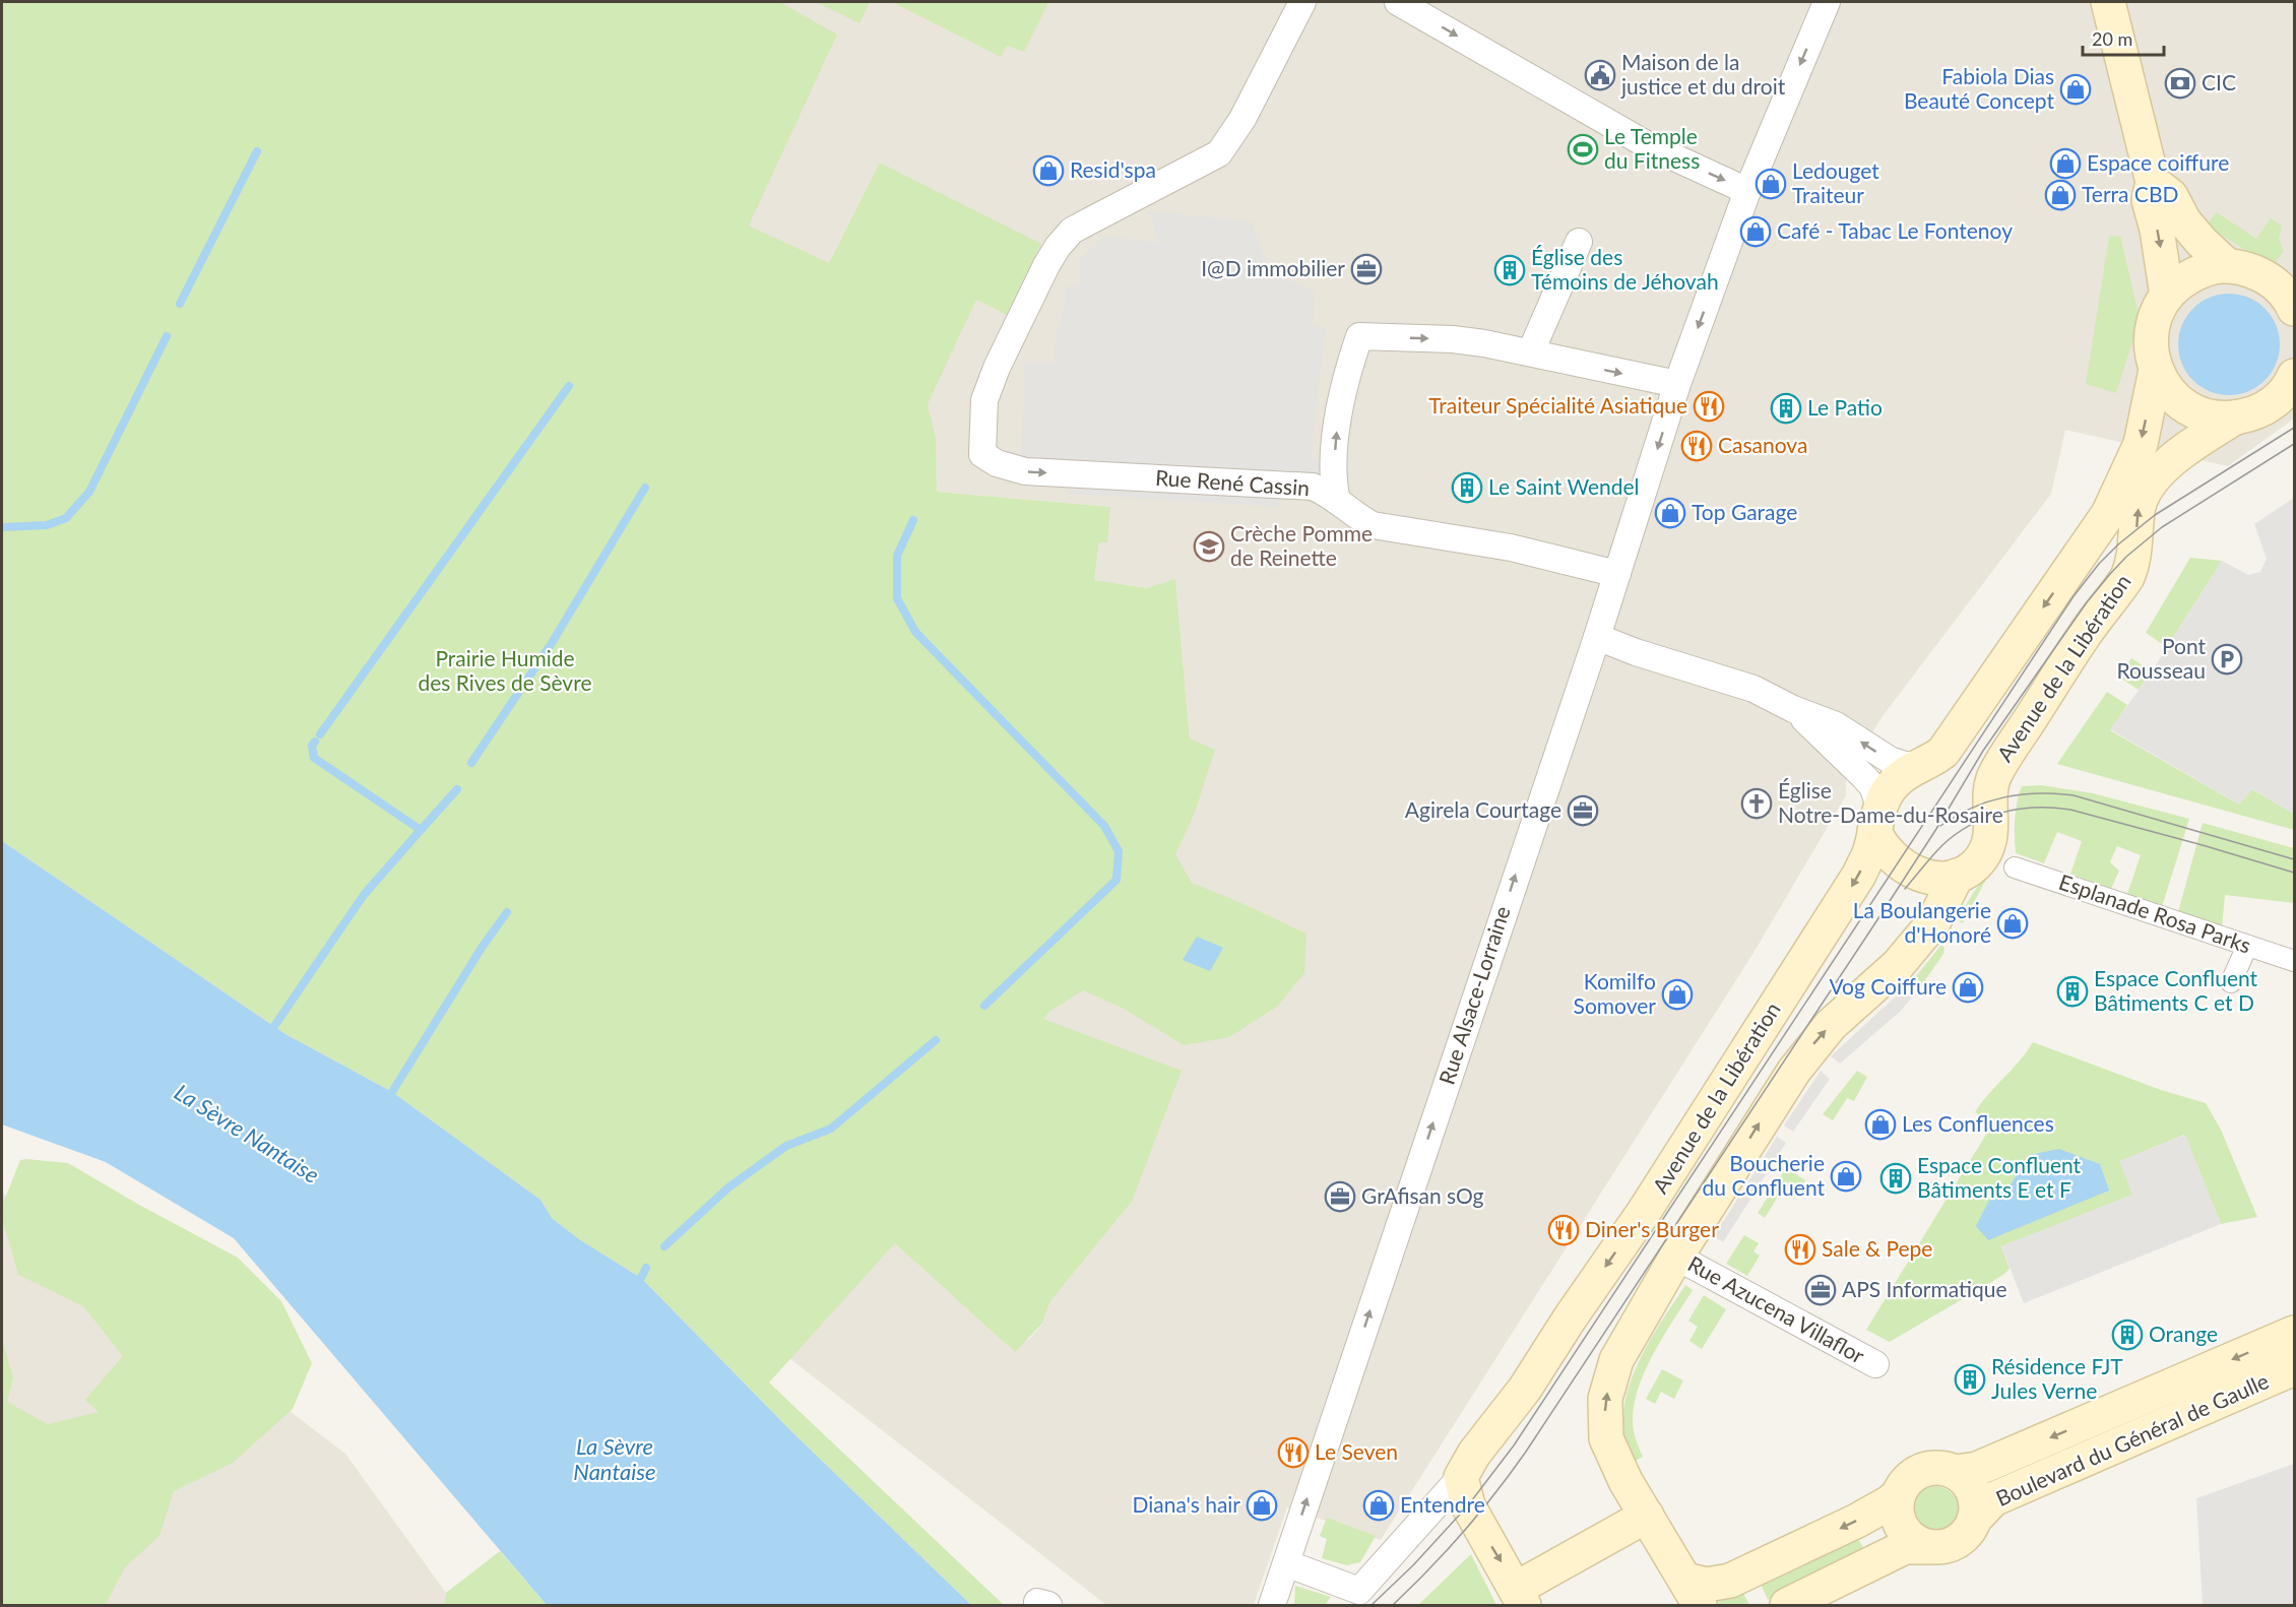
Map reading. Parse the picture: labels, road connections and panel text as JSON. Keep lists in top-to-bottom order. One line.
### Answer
{"streets":{"main road":["Avenue de la Libération","Boulevard du Général de Gaulle"],"street":["Rue René Cassin","Esplanade Rosa Parks","Rue Alsace-Lorraine","Rue Azucena Villaflor"]},"crossings":[["Rue René Cassin","Rue Alsace-Lorraine"],["Avenue de la Libération","Rue Alsace-Lorraine"],["Avenue de la Libération","Rue Azucena Villaflor"]],"water":["La Sèvre Nantaise"],"parks":["Prairie Humide des Rives de Sèvre"],"places":{"public building":["Maison de la justice et du droit"],"bank":["CIC"],"shop":["Fabiola Dias Beauté Concept","Espace coiffure","Resid'spa","Ledouget Traiteur","Terra CBD","Café - Tabac Le Fontenoy","Top Garage","La Boulangerie d'Honoré","Vog Coiffure","Komilfo Somover","Les Confluences","Boucherie du Confluent","Diana's hair","Entendre"],"sports":["Le Temple du Fitness"],"office":["I@D immobilier","Agirela Courtage","GrAfisan sOg","APS Informatique"],"building":["Église des Témoins de Jéhovah","Le Patio","Le Saint Wendel","Espace Confluent Bâtiments C et D","Espace Confluent Bâtiments E et F","Orange","Résidence FJT Jules Verne"],"restaurant":["Traiteur Spécialité Asiatique","Casanova","Diner's Burger","Sale & Pepe","Le Seven"],"school or university":["Crèche Pomme de Reinette"],"parking":["Pont Rousseau"],"church":["Église Notre-Dame-du-Rosaire"]},"scale_bar":"20 m"}
